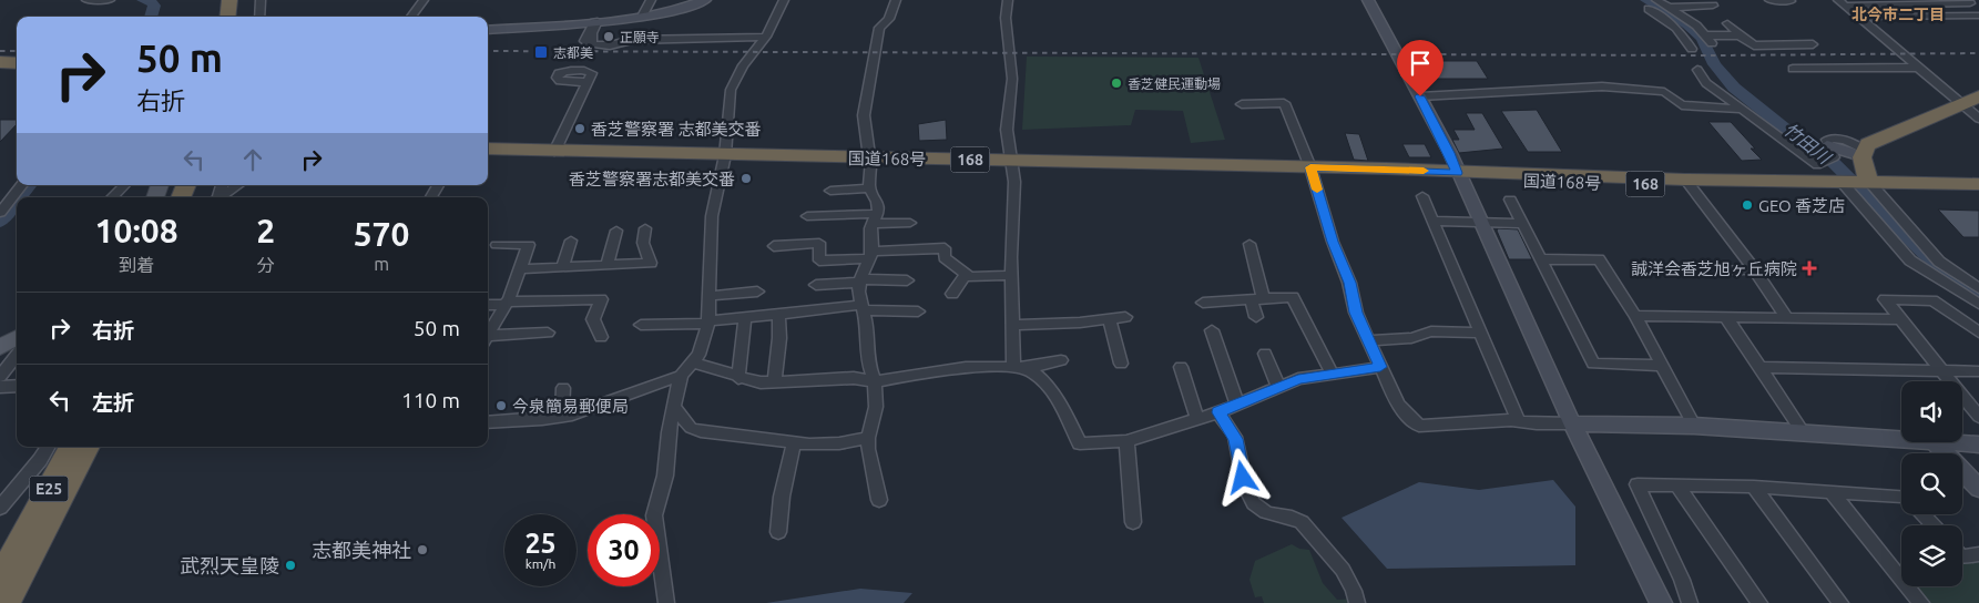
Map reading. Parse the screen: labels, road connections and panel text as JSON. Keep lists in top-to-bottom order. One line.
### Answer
{"streets":{"highway":["国道168号","168","E25"]},"crossings":[["国道168号","168"]],"districts":["北今市二丁目"],"water":["竹田川"],"places":{"other":["正願寺","香芝健民運動場","香芝警察署 志都美交番","香芝警察署志都美交番","GEO 香芝店","今泉簡易郵便局","志都美神社","武烈天皇陵"],"transit":["志都美"],"health":["誠洋会香芝旭ヶ丘病院"]},"page":{"turn":["50 m","右折"],"eta":["10:08","到着","2","分","570","m"],"list":[{"name":"右折","value":"50 m"},{"name":"左折","value":"110 m"}],"speed":"25 km/h","limit":"30"}}
